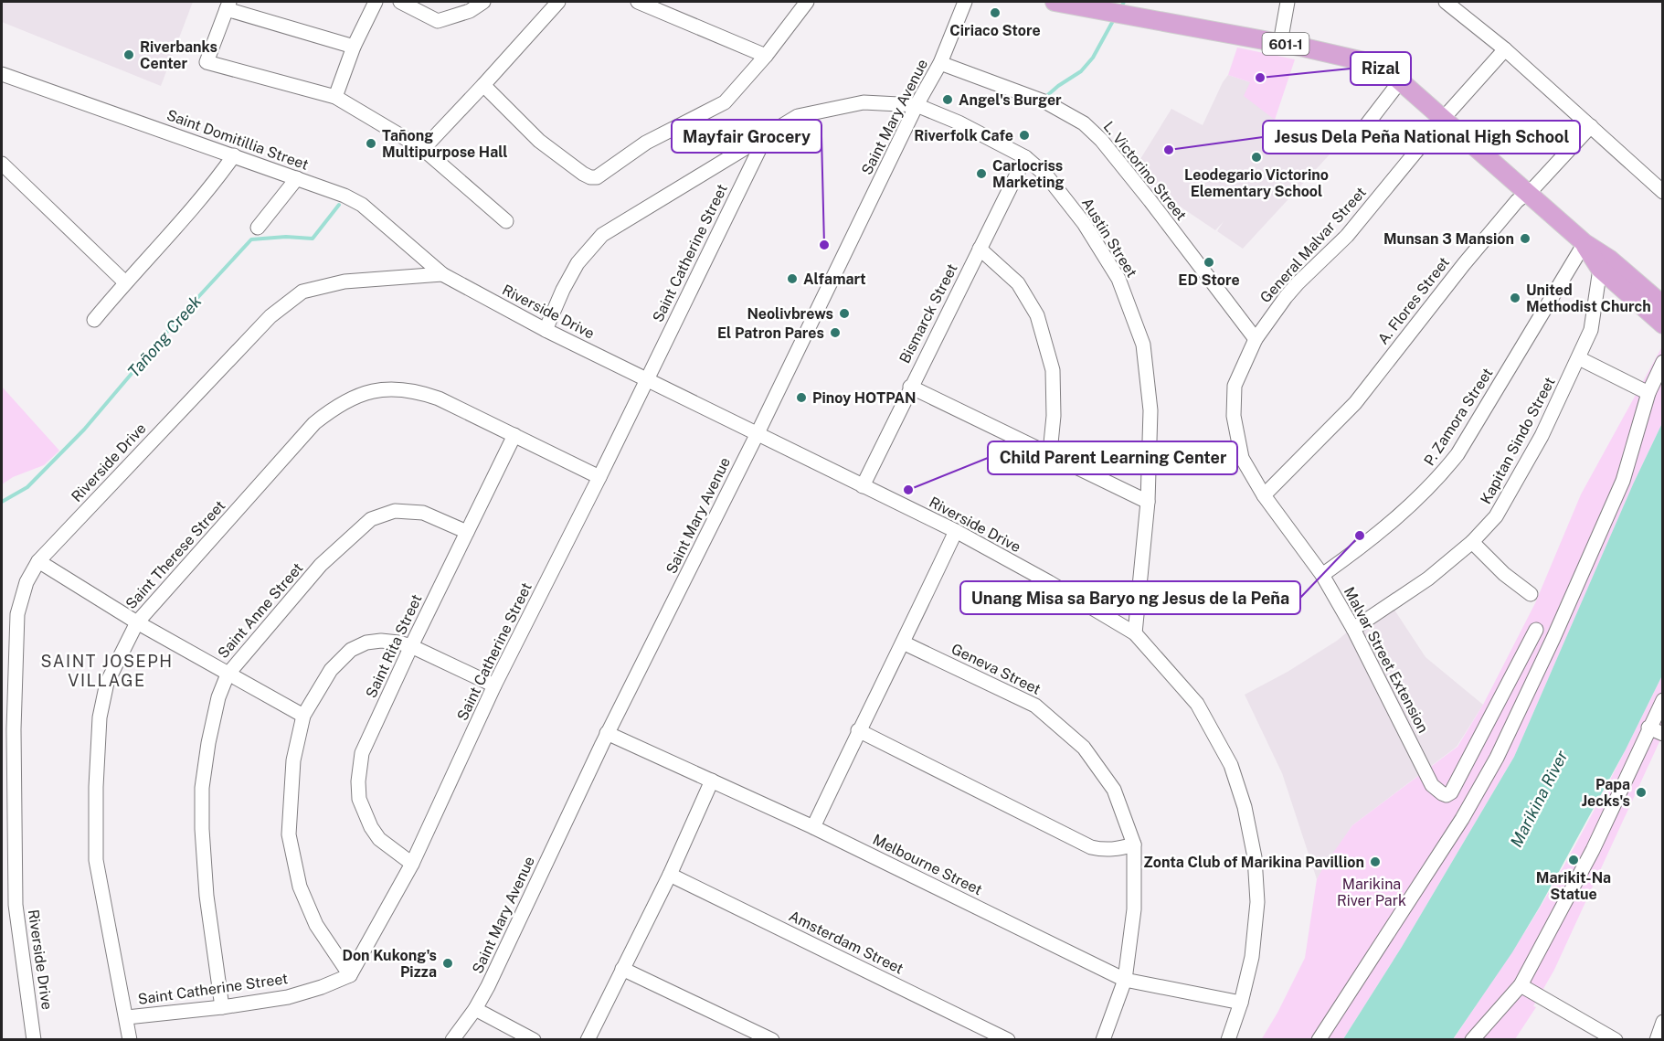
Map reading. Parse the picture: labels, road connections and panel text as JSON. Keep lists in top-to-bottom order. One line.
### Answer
{"streets":{"main road":["601-1"],"street":["Saint Mary Avenue","Saint Domitillia Street","L. Victorino Street","Austin Street","General Malvar Street","Saint Catherine Street","A. Flores Street","Riverside Drive","Bismarck Street","P. Zamora Street","Kapitan Sindo Street","Saint Therese Street","Saint Anne Street","Saint Rita Street","Malvar Street Extension","Geneva Street","Melbourne Street","Amsterdam Street"]},"crossings":[["601-1","General Malvar Street"],["601-1","A. Flores Street"],["601-1","P. Zamora Street"],["601-1","Kapitan Sindo Street"],["Saint Mary Avenue","L. Victorino Street"],["Saint Mary Avenue","Austin Street"],["Saint Mary Avenue","Riverside Drive"],["Saint Mary Avenue","Melbourne Street"],["Saint Domitillia Street","Riverside Drive"],["L. Victorino Street","General Malvar Street"],["L. Victorino Street","Malvar Street Extension"],["Austin Street","Saint Catherine Street"],["Austin Street","Riverside Drive"],["Austin Street","Bismarck Street"],["General Malvar Street","Malvar Street Extension"],["Saint Catherine Street","Riverside Drive"],["Saint Catherine Street","Saint Therese Street"],["Saint Catherine Street","Saint Anne Street"],["Saint Catherine Street","Saint Rita Street"],["A. Flores Street","Malvar Street Extension"],["Riverside Drive","Bismarck Street"],["Riverside Drive","Melbourne Street"],["P. Zamora Street","Malvar Street Extension"],["Kapitan Sindo Street","Malvar Street Extension"],["Saint Therese Street","Saint Rita Street"],["Saint Anne Street","Saint Rita Street"],["Geneva Street","Melbourne Street"]],"districts":["SAINT JOSEPH VILLAGE"],"water":["Tañong Creek","Marikina River"],"parks":["Marikina River Park"],"places":["Ciriaco Store","Riverbanks Center","Rizal","Angel's Burger","Riverfolk Cafe","Tañong Multipurpose Hall","Jesus Dela Peña National High School","Leodegario Victorino Elementary School","Carlocriss Marketing","Munsan 3 Mansion","Mayfair Grocery","ED Store","Alfamart","United Methodist Church","Neolivbrews","El Patron Pares","Pinoy HOTPAN","Child Parent Learning Center","Unang Misa sa Baryo ng Jesus de la Peña","Papa Jecks's","Marikit-Na Statue","Zonta Club of Marikina Pavillion","Don Kukong's Pizza"]}
